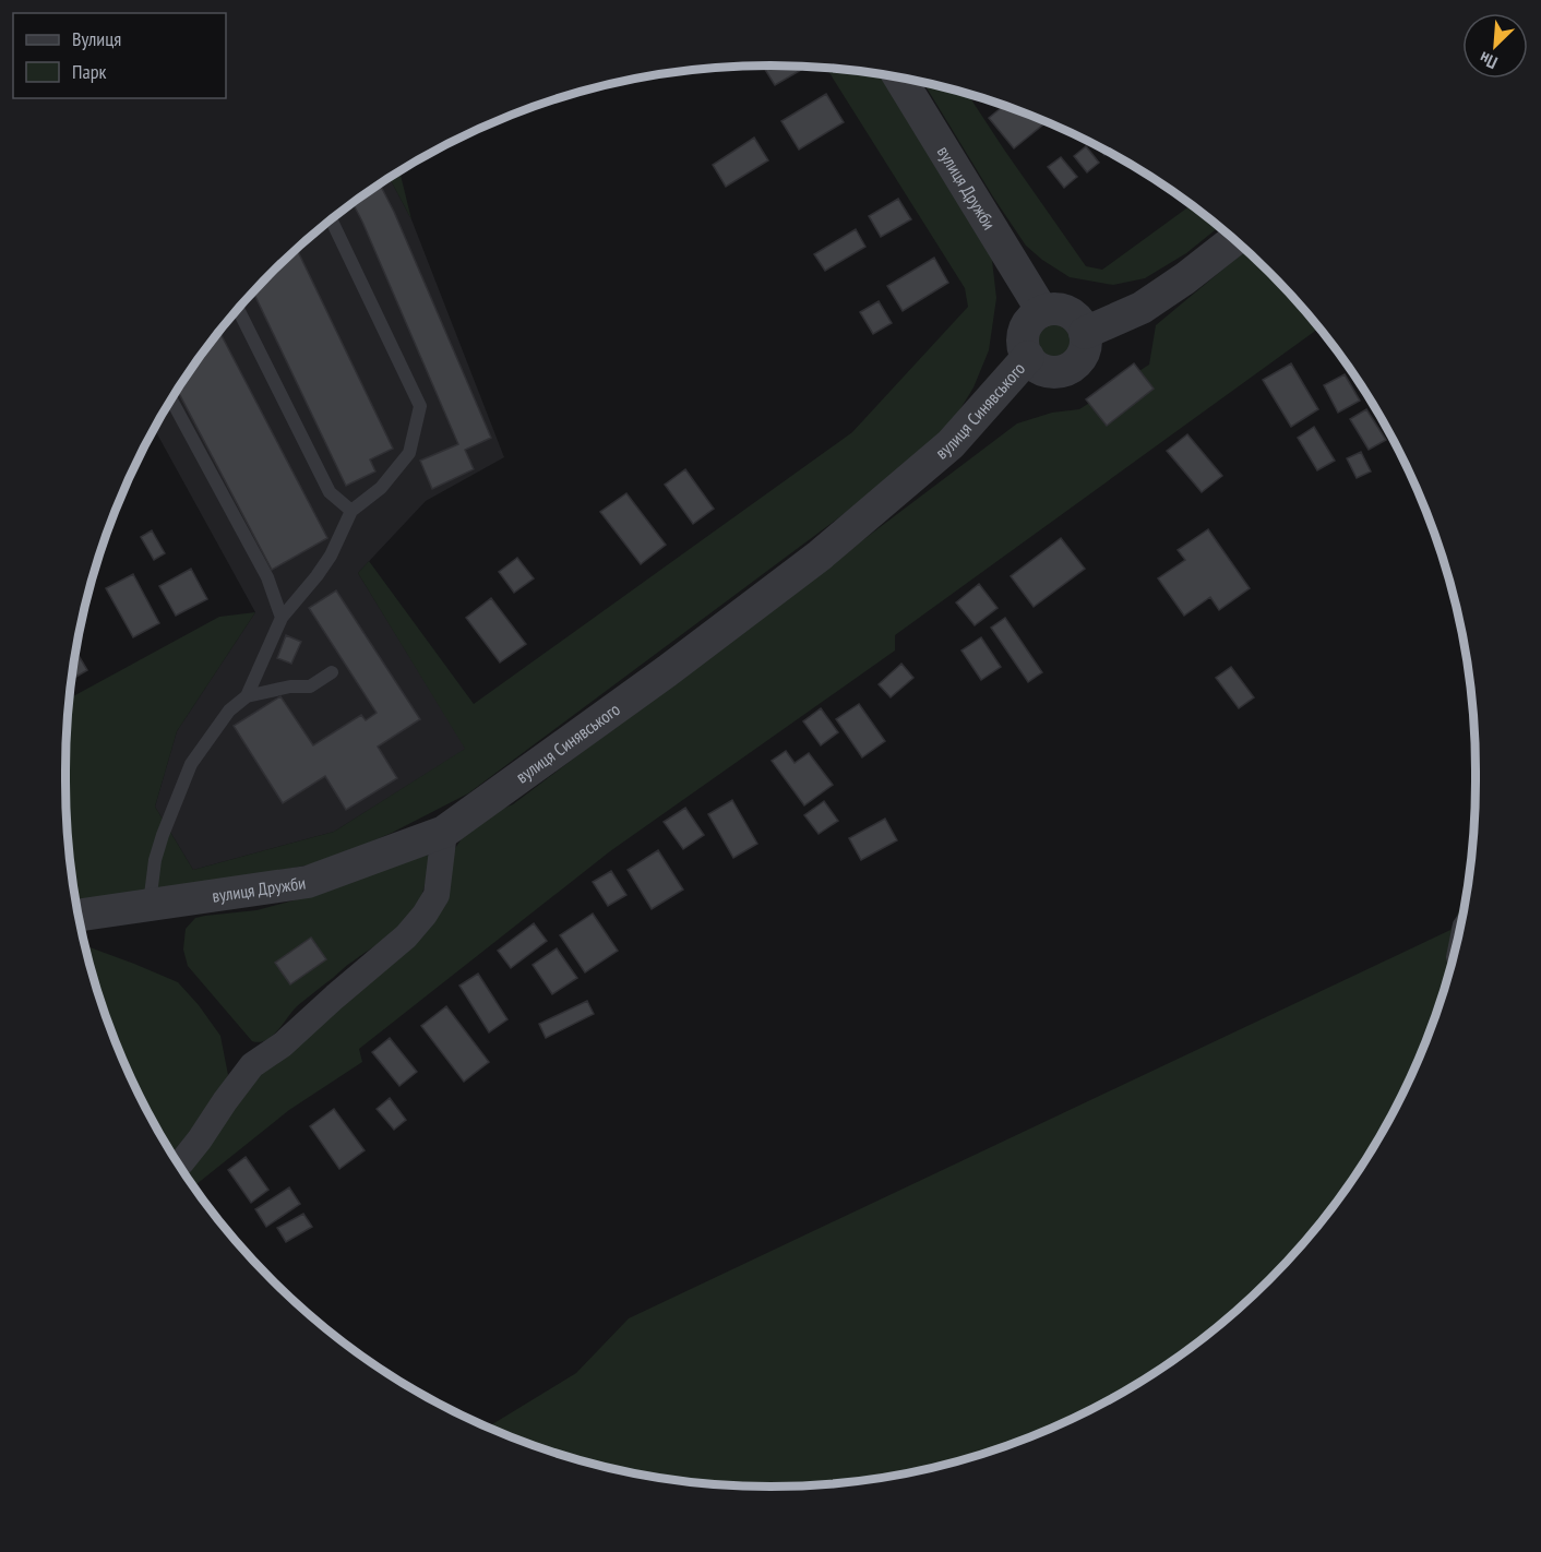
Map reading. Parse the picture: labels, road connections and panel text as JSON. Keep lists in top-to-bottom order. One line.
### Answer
{"streets":{"street":["вулиця Дружби","вулиця Синявського"]},"crossings":[["вулиця Дружби","вулиця Синявського"]],"legend":["Вулиця","Парк"],"north":"bottom left"}
